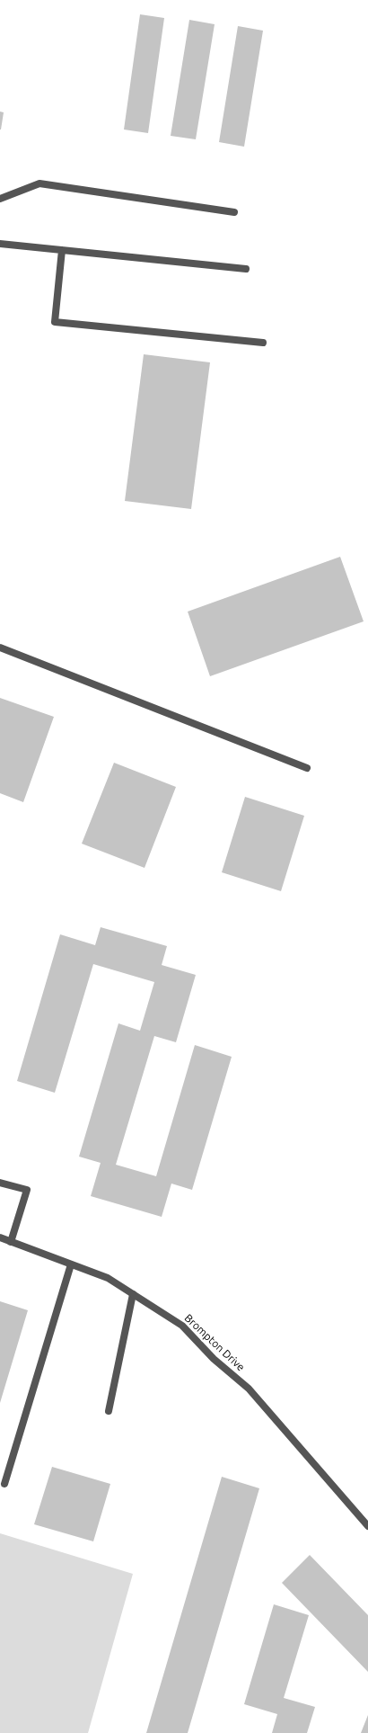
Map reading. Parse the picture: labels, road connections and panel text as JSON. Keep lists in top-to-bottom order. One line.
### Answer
{"streets":{"street":["Brompton Drive"]}}
